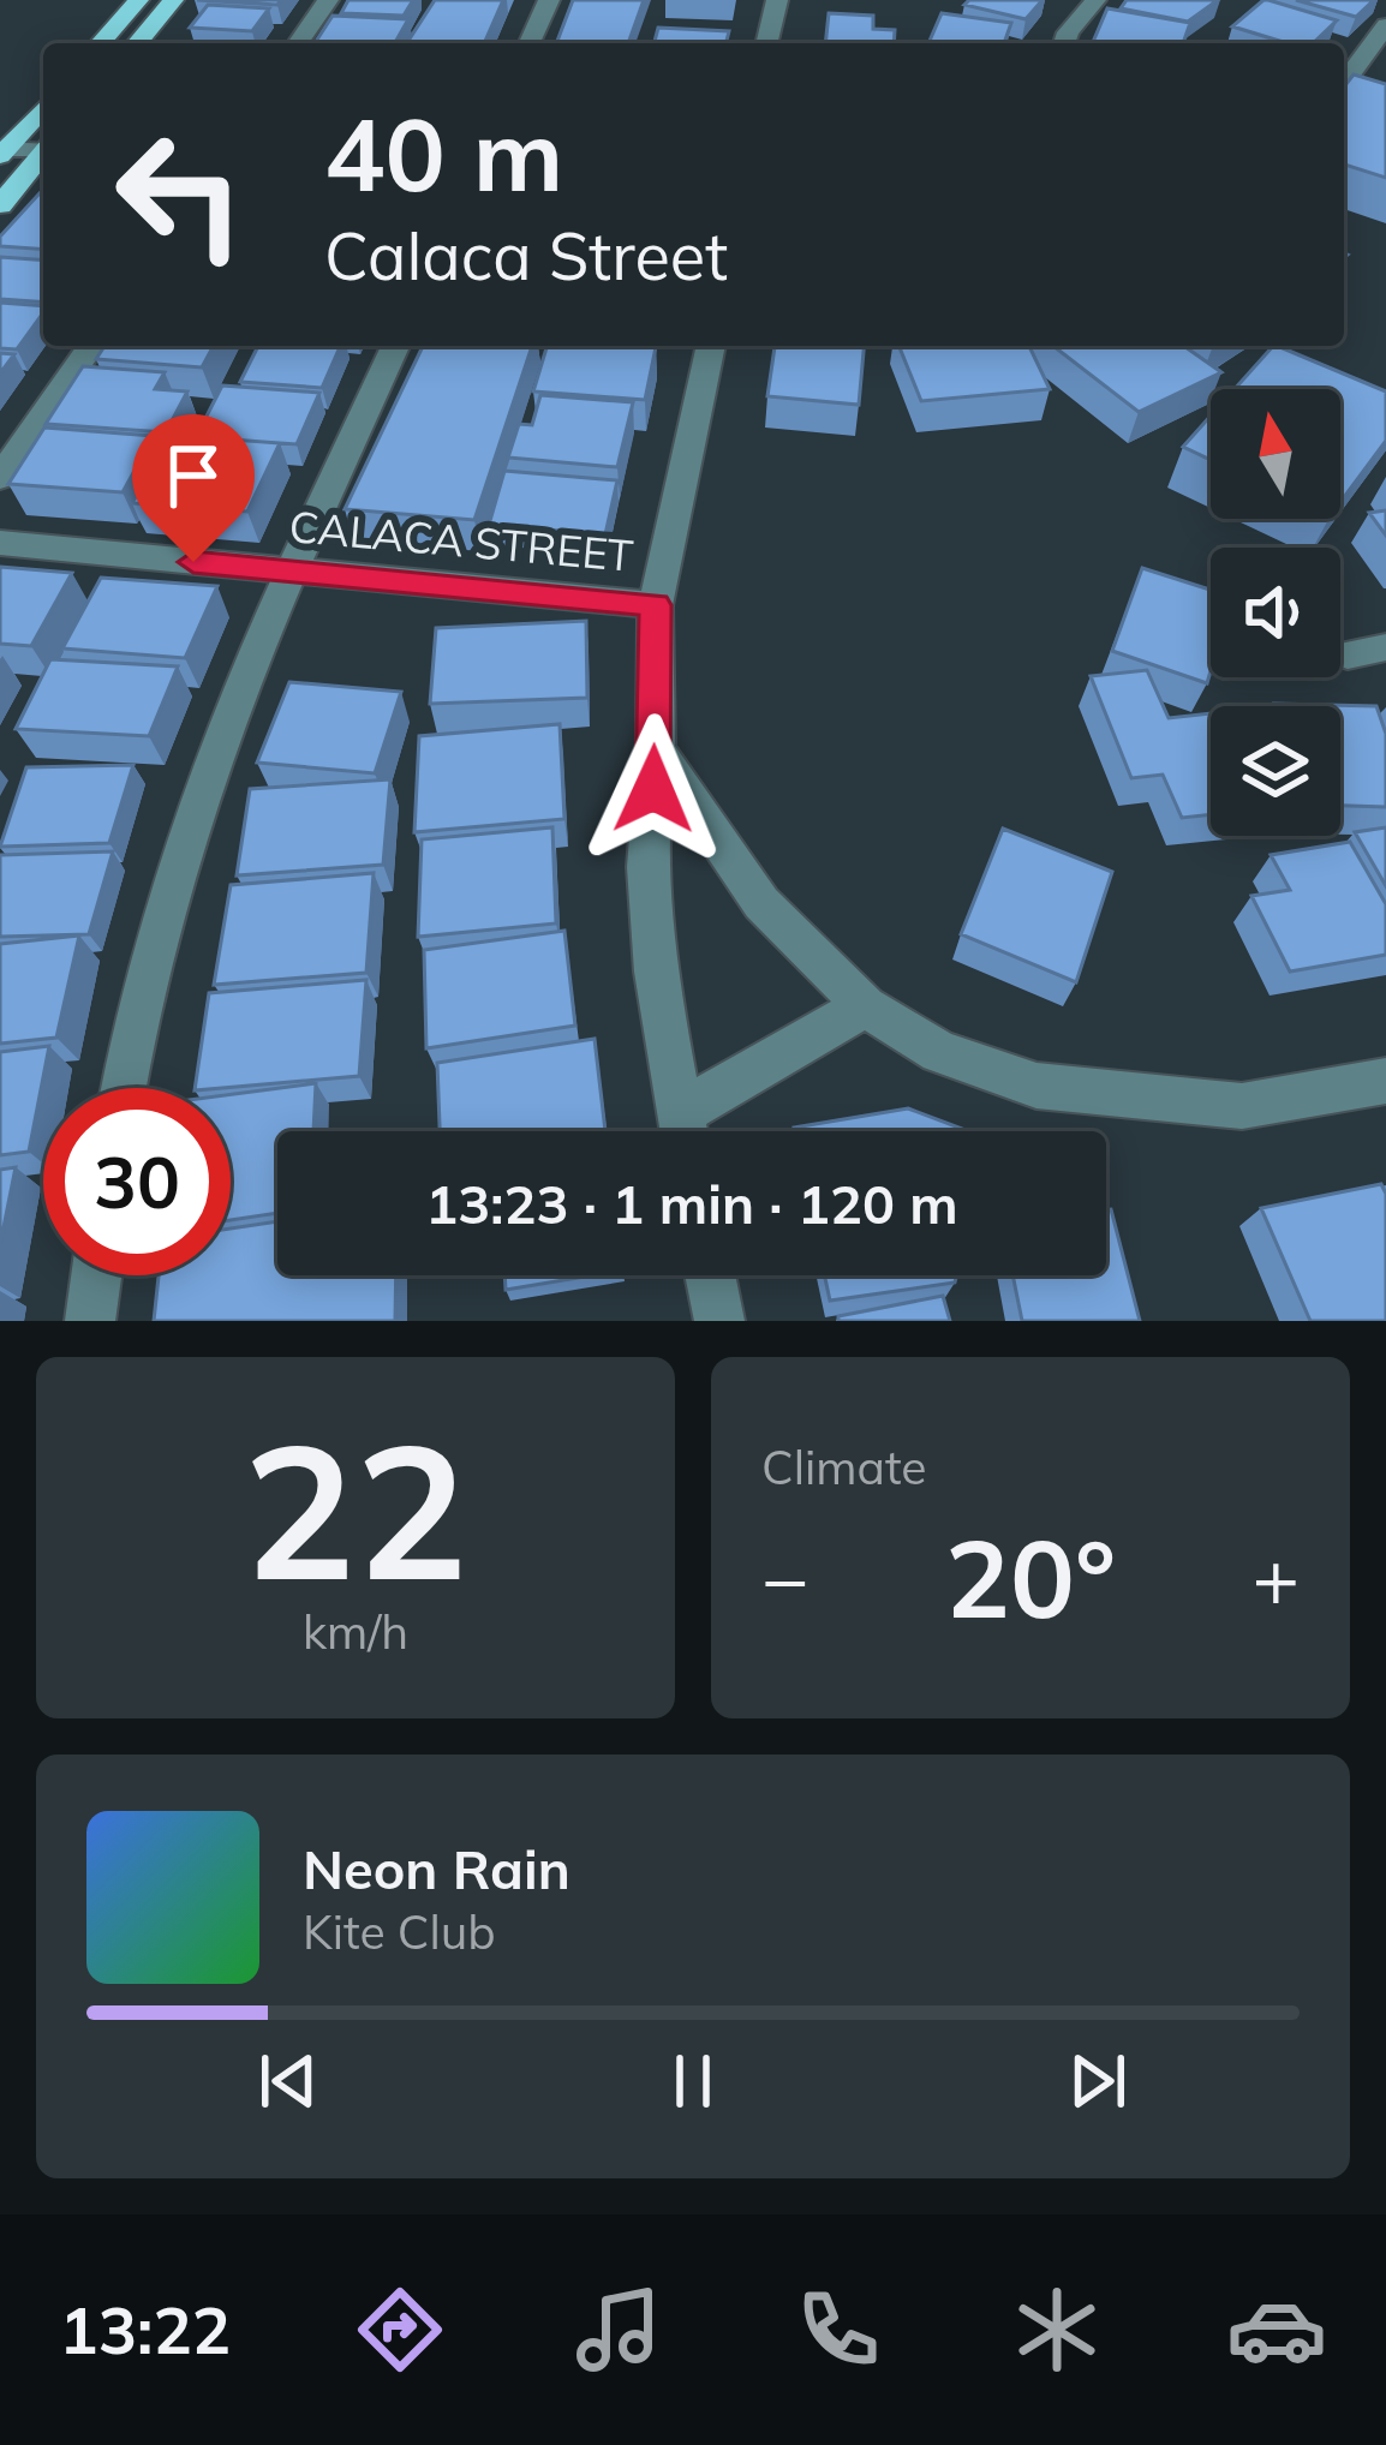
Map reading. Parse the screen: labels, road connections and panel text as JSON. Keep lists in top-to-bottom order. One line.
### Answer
{"streets":{"street":["CALACA STREET"]},"north":"top","page":{"turn":["40 m","Calaca Street"],"limit":"30","trip":"13:23 · 1 min · 120 m","tile":[["22","km/h"],"Climate"],"heat":["−","20°","+"],"song":["Neon Rain","Kite Club"],"tabs":"13:22"}}
